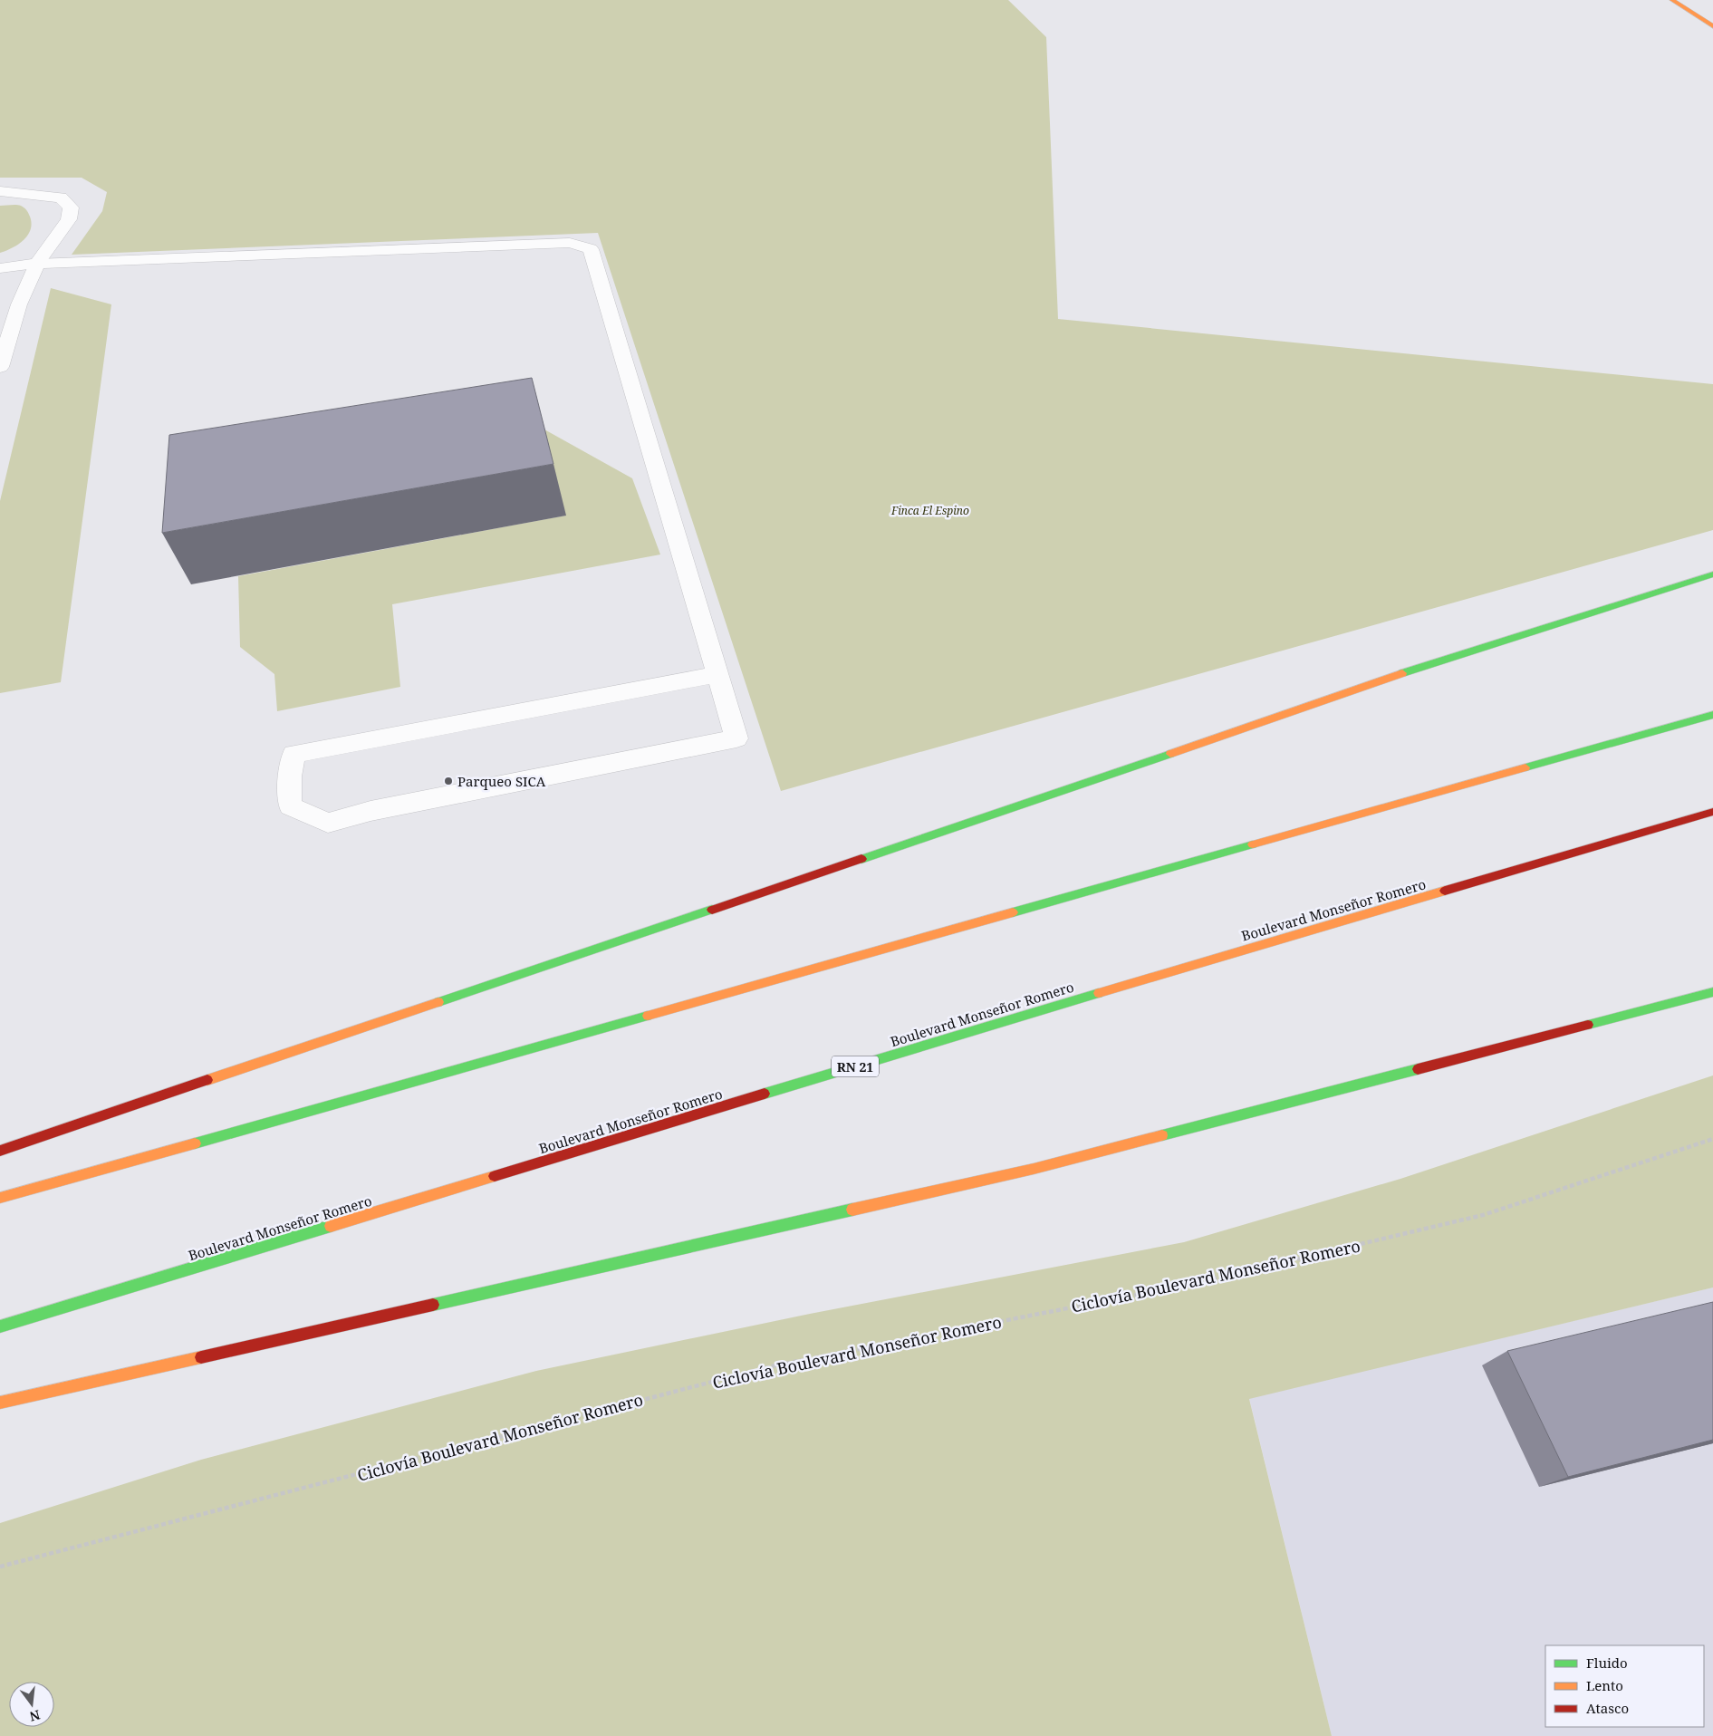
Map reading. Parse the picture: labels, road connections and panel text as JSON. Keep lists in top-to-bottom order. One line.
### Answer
{"streets":{"main road":["Boulevard Monseñor Romero","RN 21"],"path":["Ciclovía Boulevard Monseñor Romero"]},"parks":["Finca El Espino"],"places":["Parqueo SICA"],"legend":["Fluido","Lento","Atasco"],"north":"bottom"}
